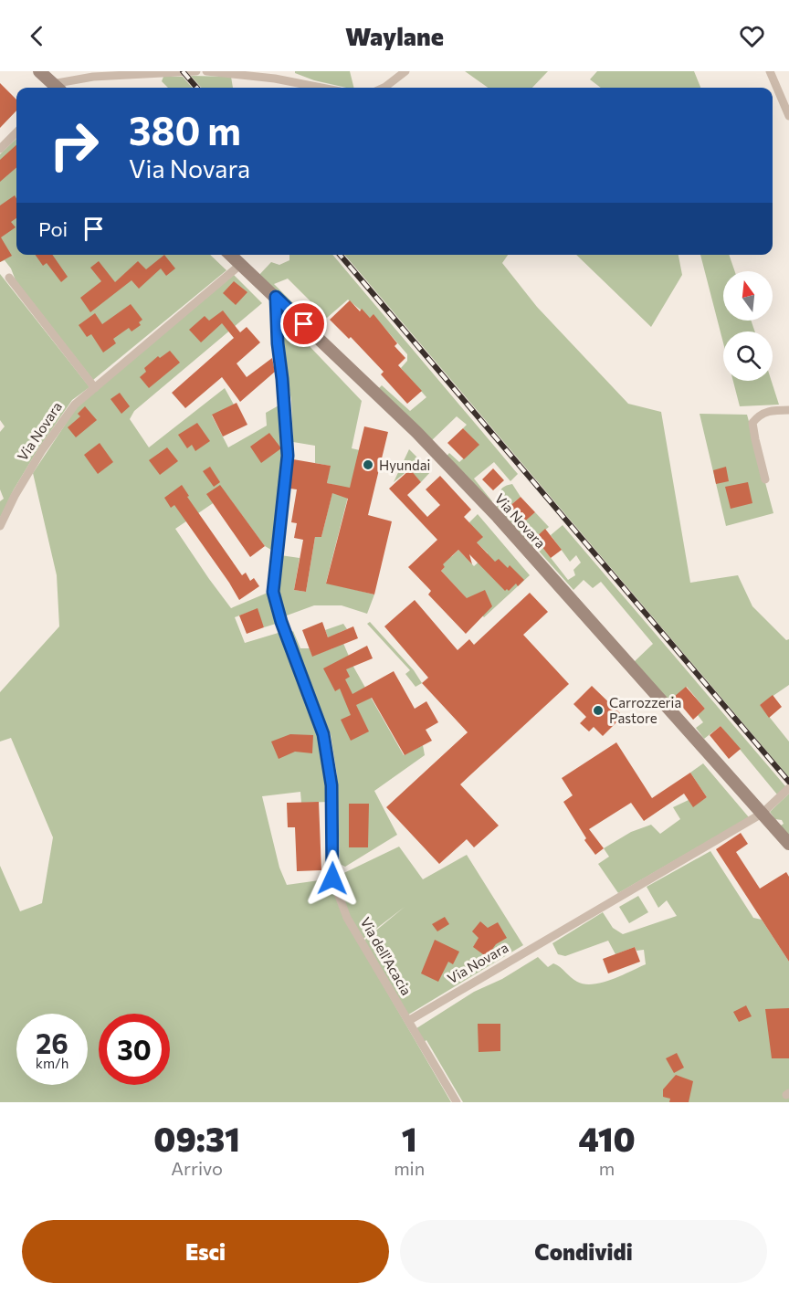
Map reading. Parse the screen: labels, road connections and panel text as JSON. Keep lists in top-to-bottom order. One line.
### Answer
{"streets":{"main road":["Via Novara"],"street":["Via dell'Acacia"]},"crossings":[["Via Novara","Via dell'Acacia"]],"places":["Hyundai","Carrozzeria Pastore"],"north":"top","page":{"header":"Waylane","turn":["380 m","Via Novara"],"then":"Poi","speed":"26 km/h","limit":"30","eta":["09:31","Arrivo","1","min","410","m"],"buttons":["Esci","Condividi"]}}
